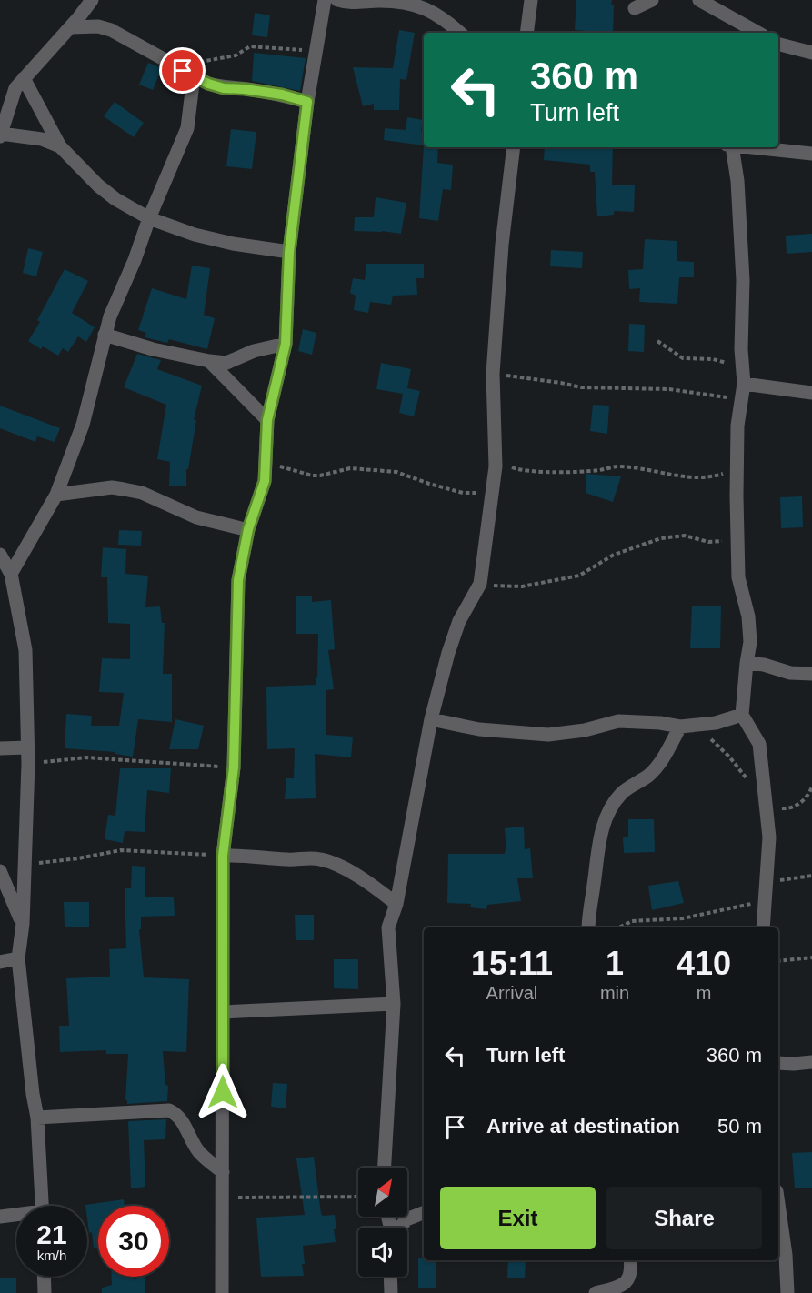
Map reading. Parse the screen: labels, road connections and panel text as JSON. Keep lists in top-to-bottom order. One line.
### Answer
{"north":"top right","page":{"turn":["360 m","Turn left"],"eta":["15:11","Arrival","1","min","410","m"],"list":[{"name":"Turn left","value":"360 m"},{"name":"Arrive at destination","value":"50 m"}],"buttons":["Exit","Share"],"speed":"21 km/h","limit":"30"}}
